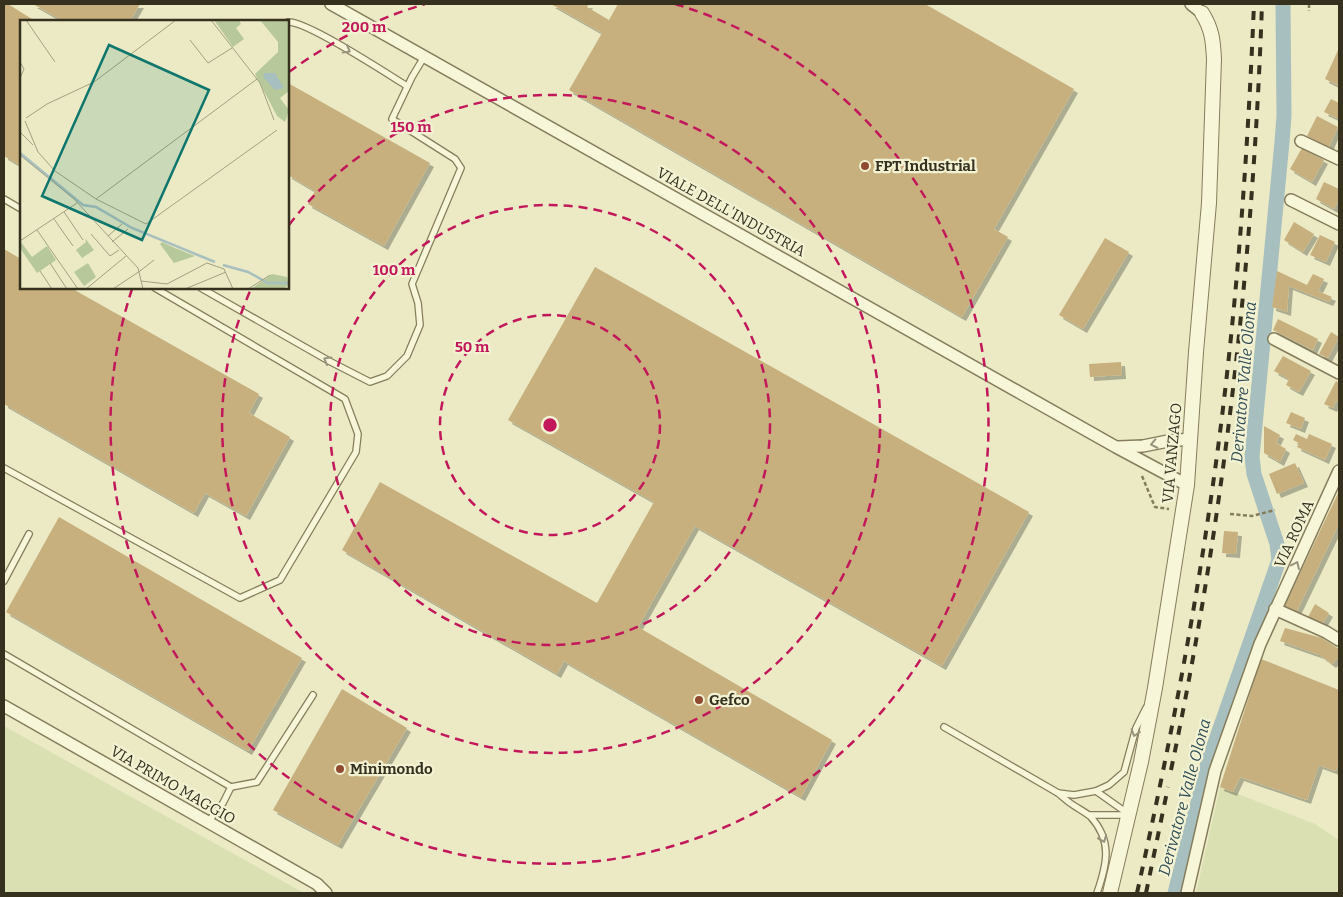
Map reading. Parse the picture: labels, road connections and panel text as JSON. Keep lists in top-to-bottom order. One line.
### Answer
{"streets":{"street":["VIALE DELL'INDUSTRIA","VIA VANZAGO","VIA ROMA","VIA PRIMO MAGGIO"]},"crossings":[["VIALE DELL'INDUSTRIA","VIA VANZAGO"]],"water":["Derivatore Valle Olona"],"places":["FPT Industrial","Gefco","Minimondo"],"rings":["200 m","150 m","100 m","50 m"]}
